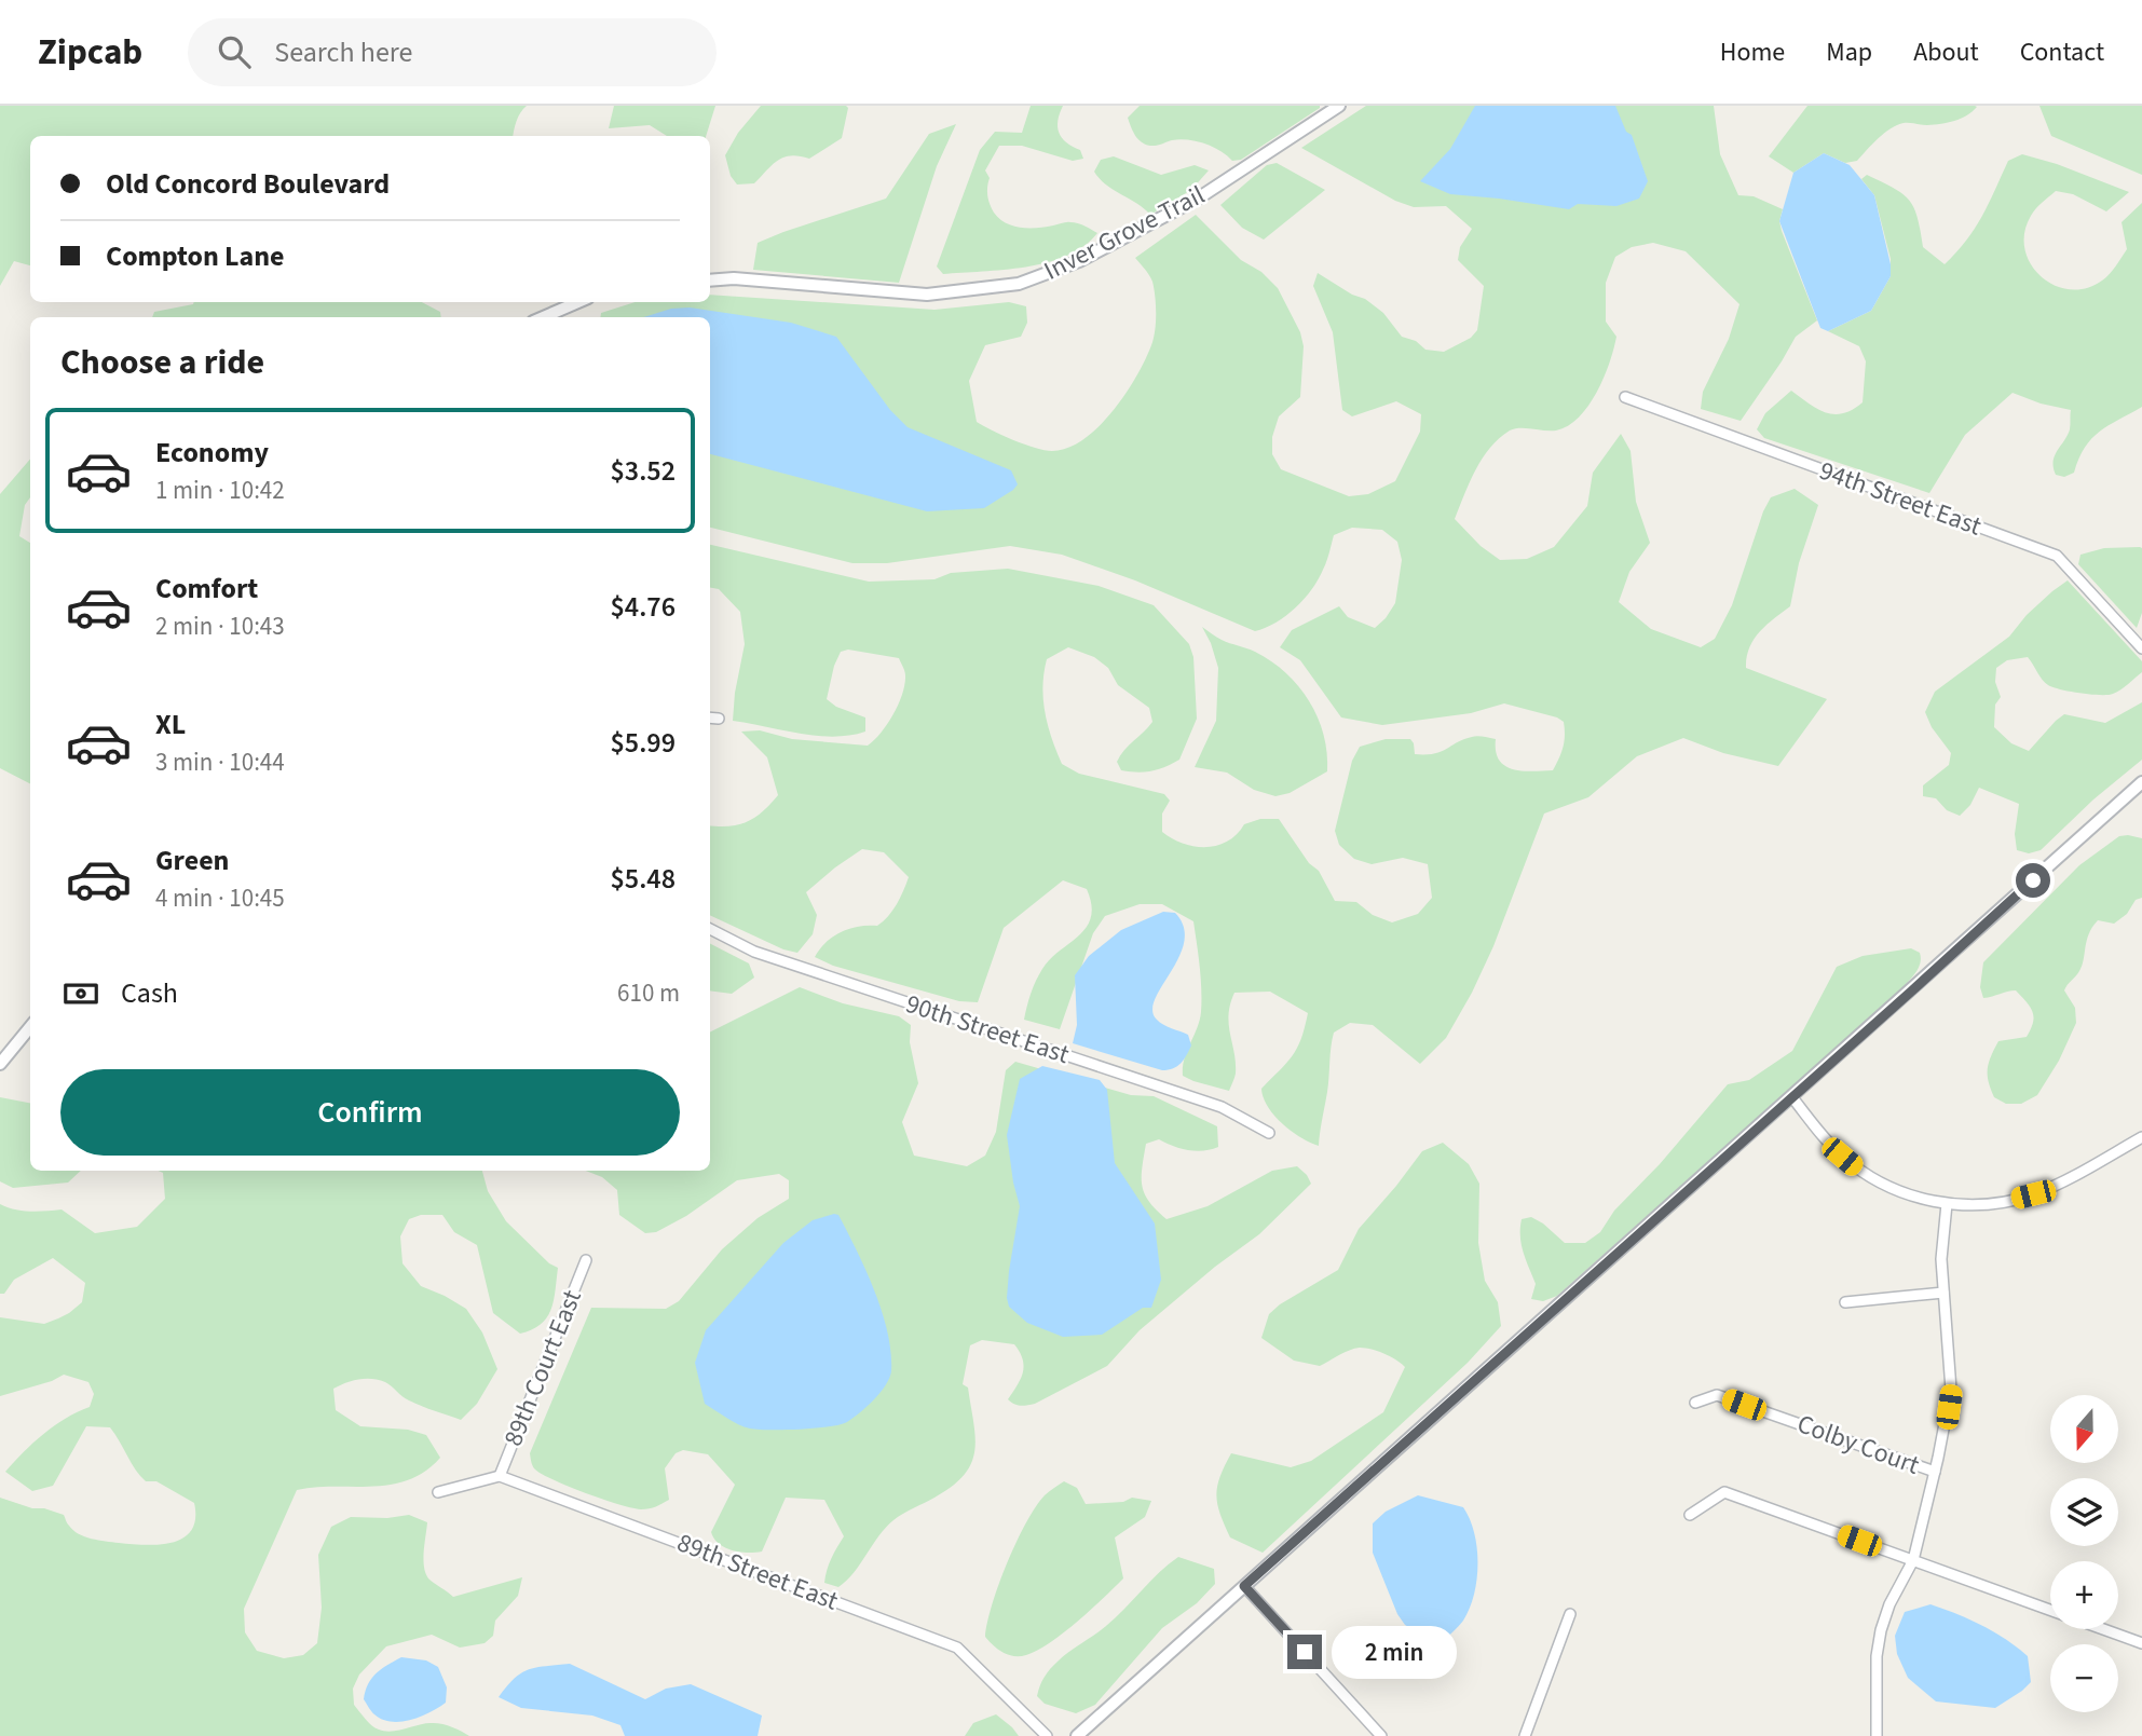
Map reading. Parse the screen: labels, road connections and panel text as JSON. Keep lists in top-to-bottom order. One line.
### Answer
{"streets":{"street":["Inver Grove Trail","94th Street East","90th Street East","89th Court East","Colby Court","89th Street East"]},"crossings":[["89th Court East","89th Street East"]],"north":"bottom","page":{"header":"Zipcab","search":"Search here","nav":["Home","Map","About","Contact"],"banner":["Old Concord Boulevard","Compton Lane"],"heading":"Choose a ride","list":[{"name":"Economy","note":"1 min · 10:42","value":"$3.52"},{"name":"Comfort","note":"2 min · 10:43","value":"$4.76"},{"name":"XL","note":"3 min · 10:44","value":"$5.99"},{"name":"Green","note":"4 min · 10:45","value":"$5.48"}],"pay":["Cash","610 m"],"buttons":"Confirm","map_buttons":["+","−"],"bubble":"2 min"}}
